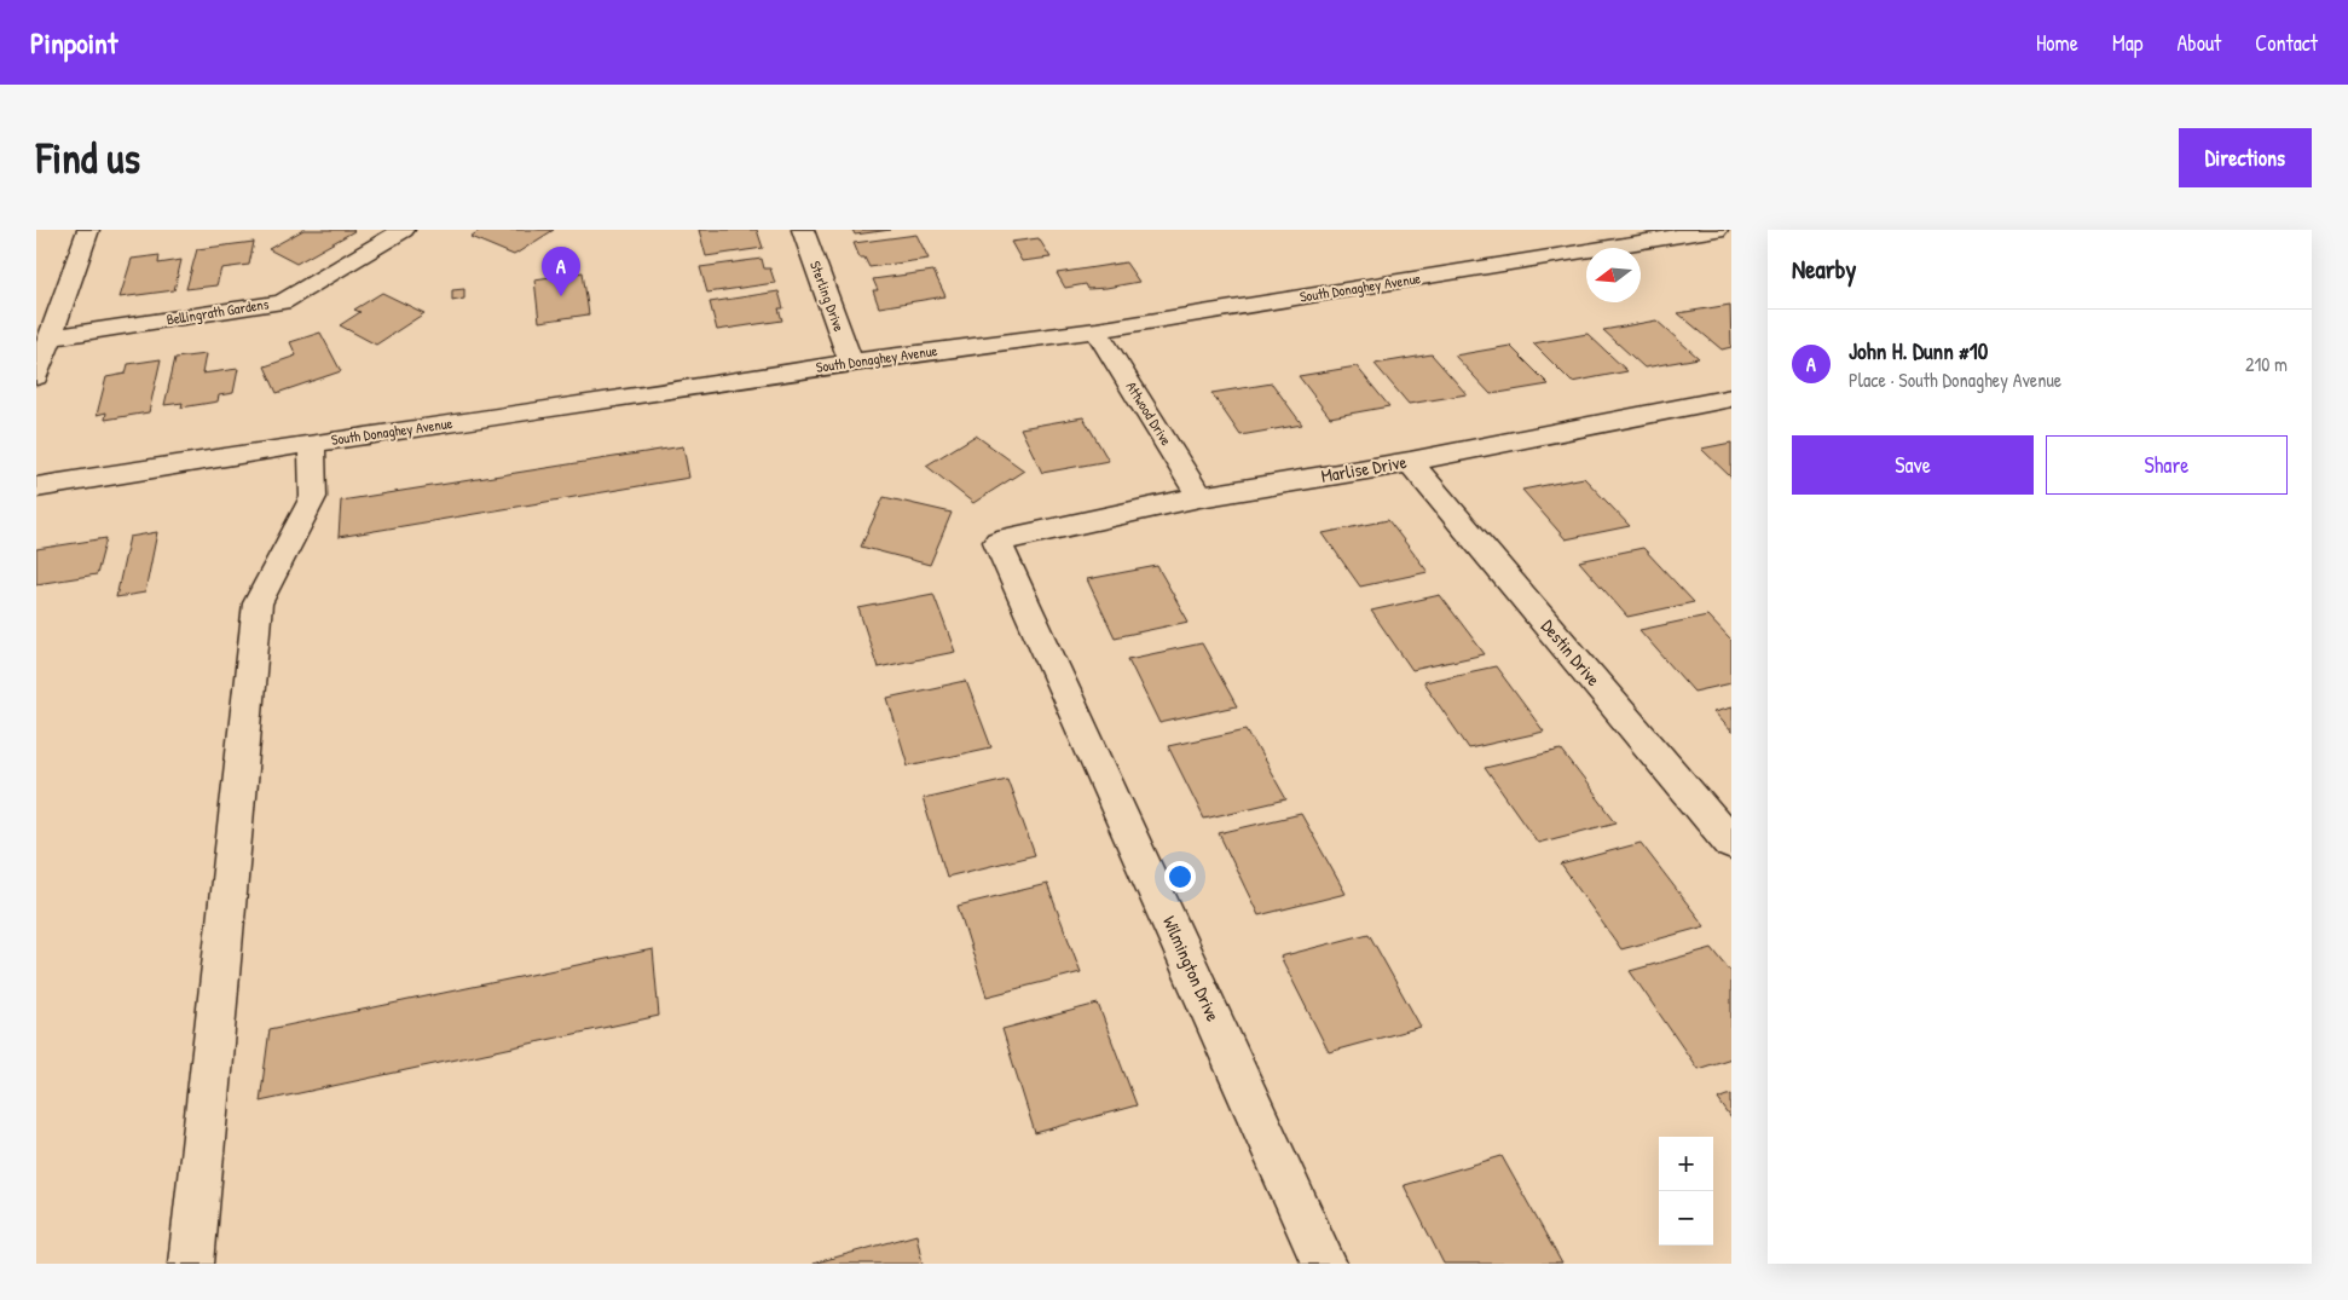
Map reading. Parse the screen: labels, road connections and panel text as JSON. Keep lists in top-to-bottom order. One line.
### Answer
{"streets":{"street":["South Donaghey Avenue","Sterling Drive","Bellingrath Gardens","Attwood Drive","Marlise Drive","Destin Drive","Wilmington Drive"]},"crossings":[["South Donaghey Avenue","Sterling Drive"],["South Donaghey Avenue","Attwood Drive"],["Attwood Drive","Marlise Drive"],["Marlise Drive","Destin Drive"],["Marlise Drive","Wilmington Drive"]],"north":"left","page":{"header":"Pinpoint","nav":["Home","Map","About","Contact"],"buttons":["Directions",["Save","Share"]],"title":"Find us","heading":"Nearby","pins":"A","list":[{"mark":"A","name":"John H. Dunn #10","note":"Place · South Donaghey Avenue","value":"210 m"}],"map_buttons":["+","−"]}}
